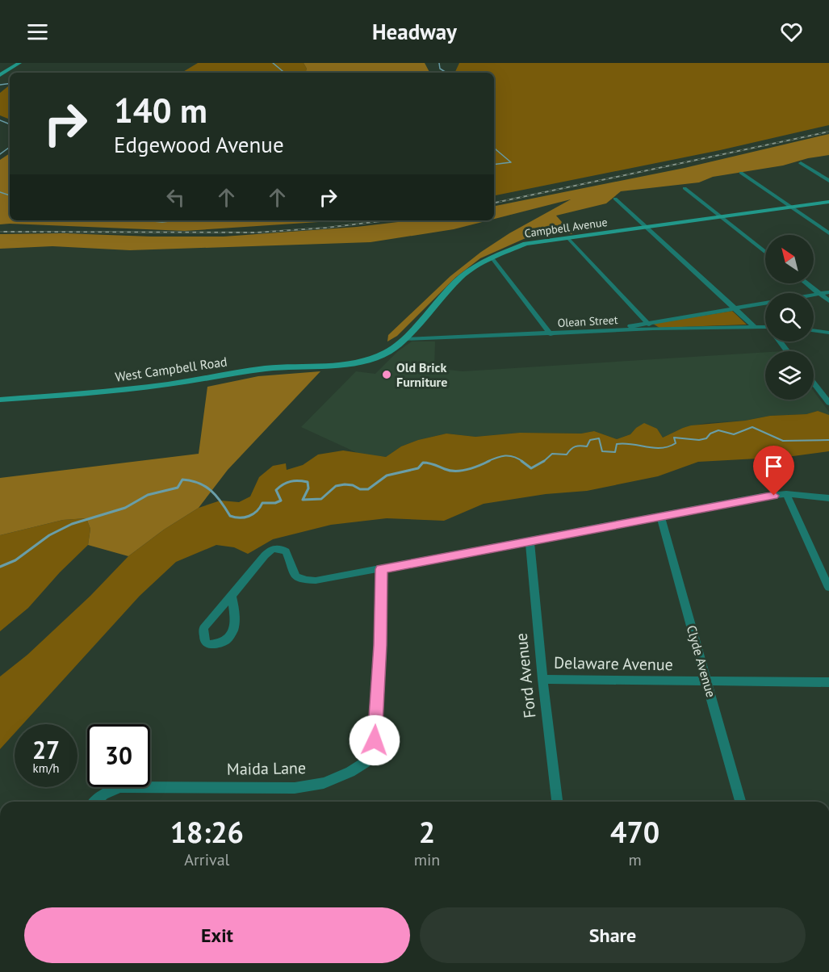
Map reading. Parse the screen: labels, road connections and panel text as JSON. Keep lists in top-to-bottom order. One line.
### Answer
{"streets":{"street":["Campbell Avenue","Olean Street","West Campbell Road","Clyde Avenue","Delaware Avenue","Ford Avenue","Maida Lane"]},"crossings":[["Campbell Avenue","Olean Street"],["Campbell Avenue","West Campbell Road"],["Clyde Avenue","Delaware Avenue"],["Delaware Avenue","Ford Avenue"]],"places":["Old Brick Furniture"],"north":"top left","page":{"header":"Headway","turn":["140 m","Edgewood Avenue"],"speed":"27 km/h","limit":"30","eta":["18:26","Arrival","2","min","470","m"],"buttons":["Exit","Share"]}}
